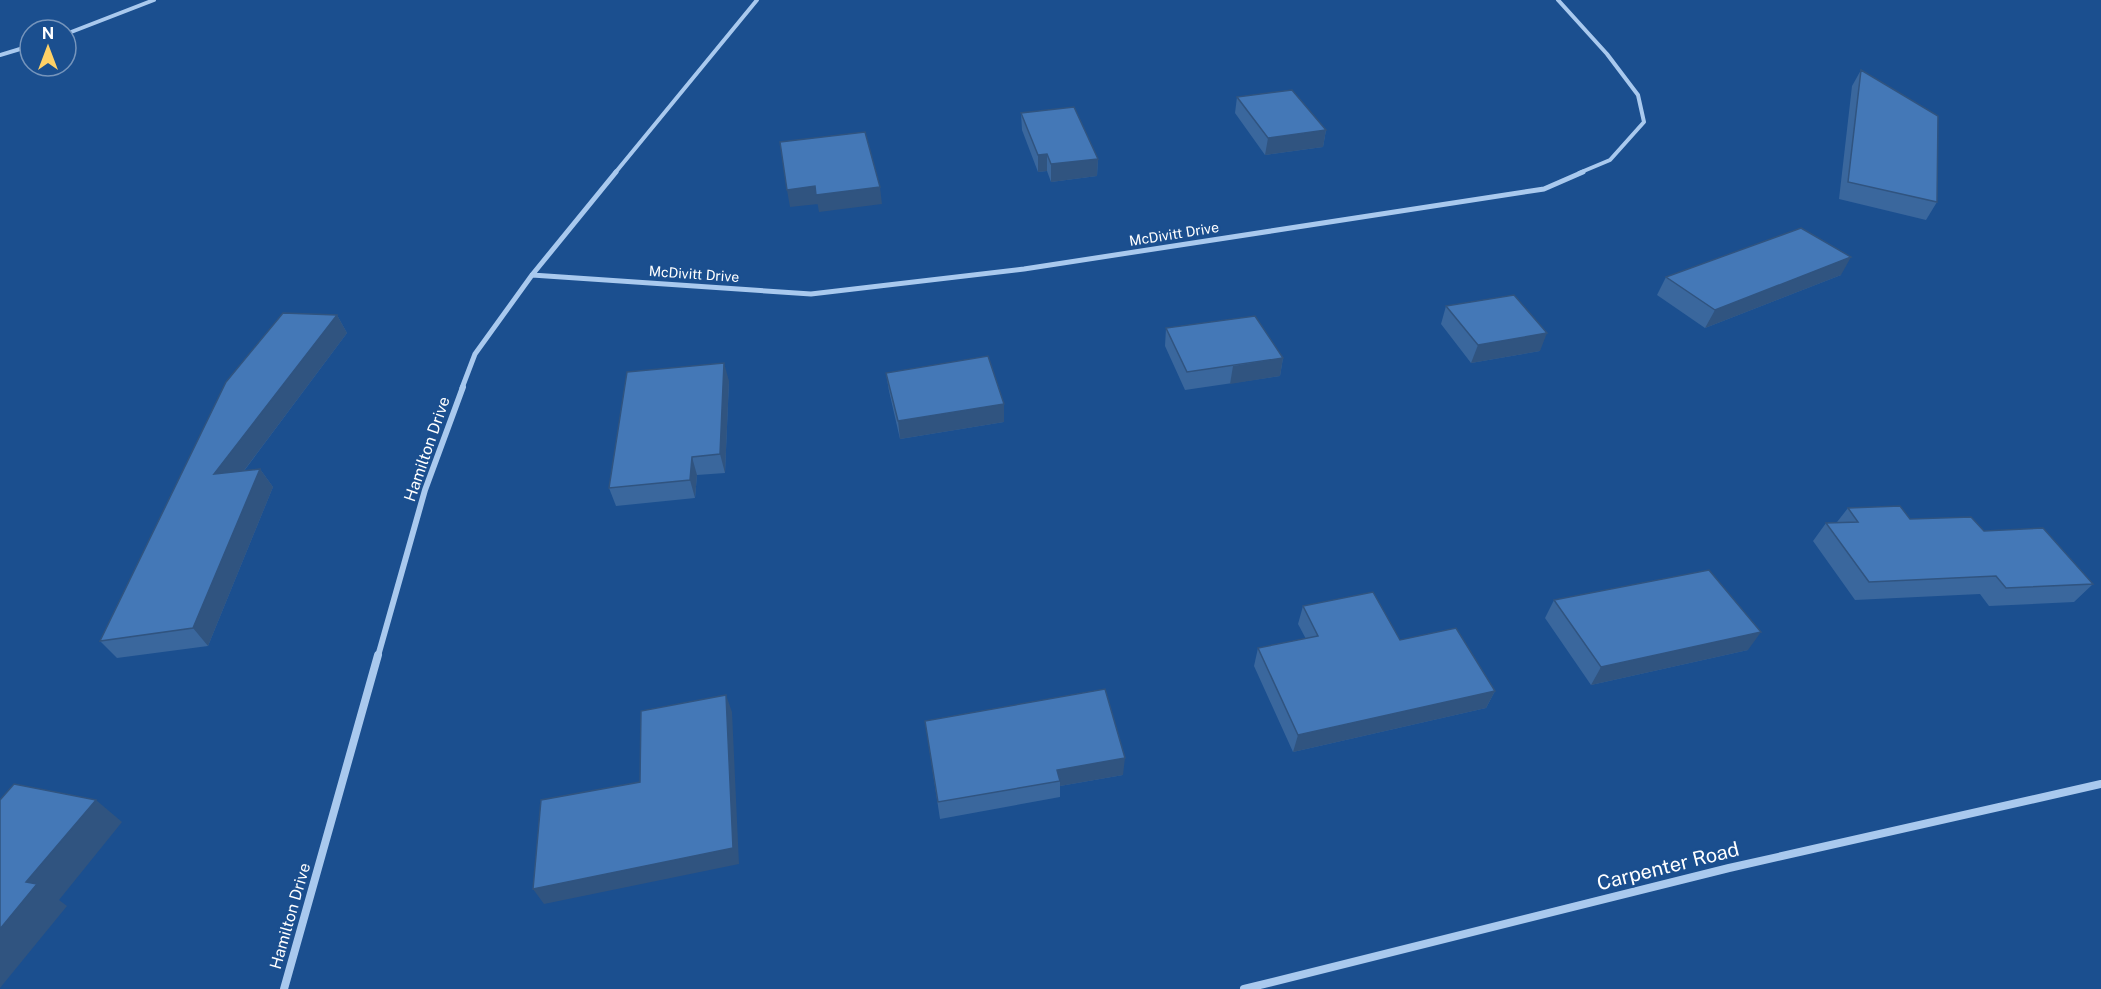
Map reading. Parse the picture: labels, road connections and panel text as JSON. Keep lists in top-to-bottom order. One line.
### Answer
{"streets":{"street":["McDivitt Drive","Hamilton Drive","Carpenter Road"]},"crossings":[["McDivitt Drive","Hamilton Drive"]],"north":"top"}
